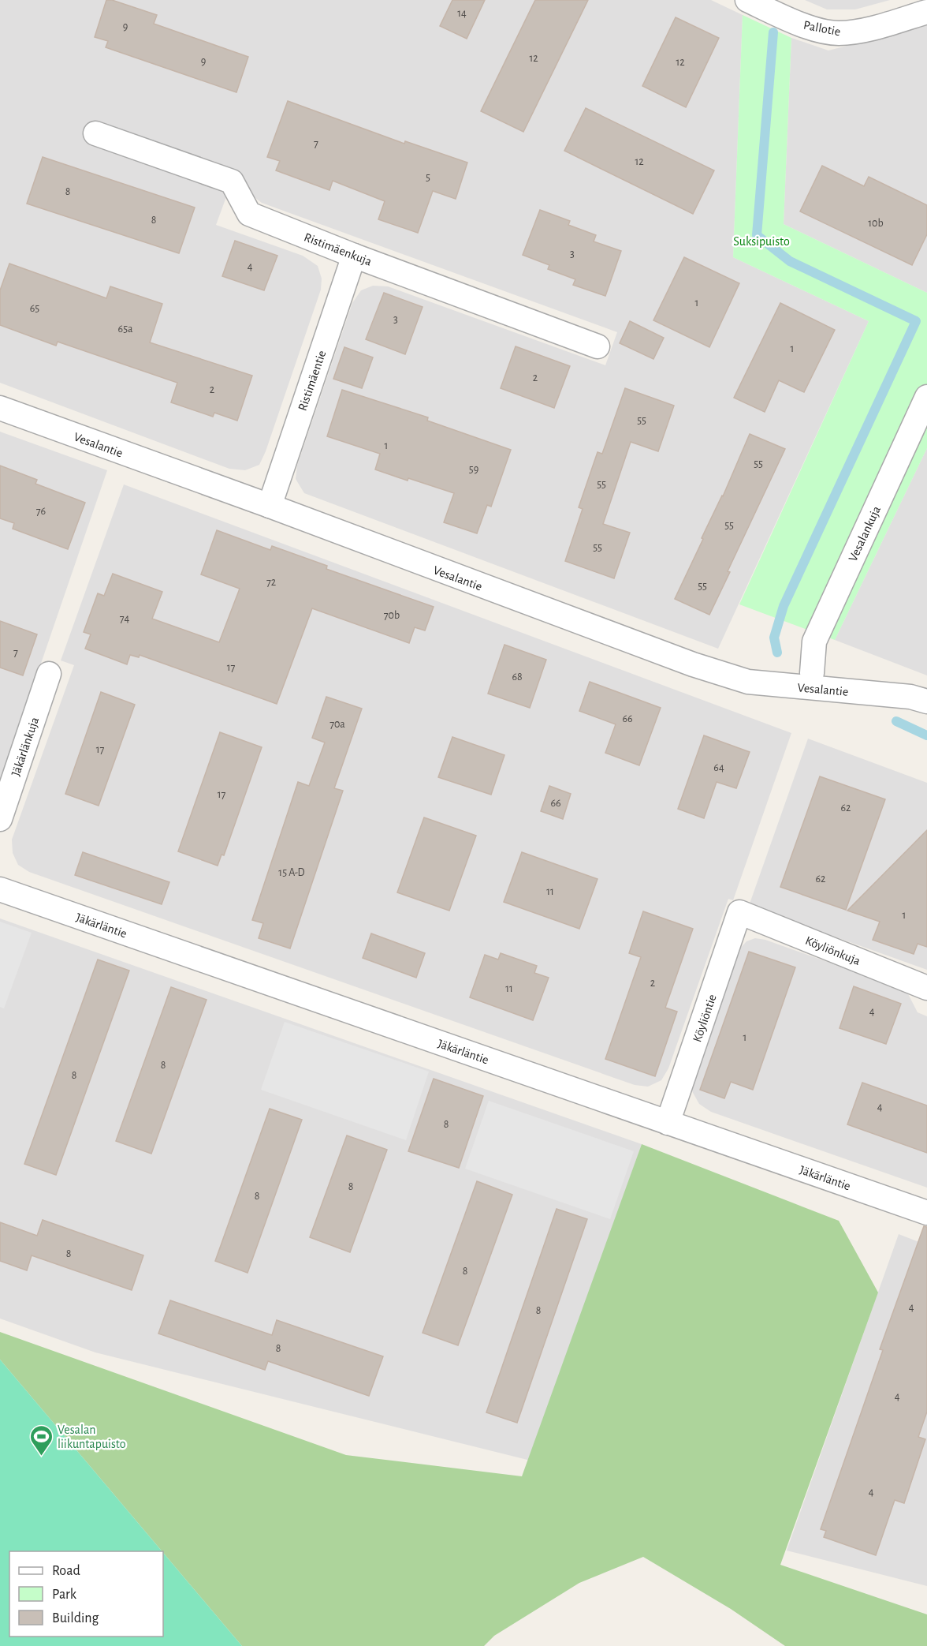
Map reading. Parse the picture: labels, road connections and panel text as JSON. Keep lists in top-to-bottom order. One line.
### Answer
{"streets":{"street":["Pallotie","Ristimäenkuja","Ristimäentie","Vesalantie","Vesalankuja","Jäkärlänkuja","Jäkärläntie","Köyliönkuja","Köyliöntie"]},"crossings":[["Ristimäenkuja","Ristimäentie"],["Ristimäentie","Vesalantie"],["Jäkärläntie","Köyliöntie"],["Köyliönkuja","Köyliöntie"]],"parks":["Suksipuisto"],"places":{"sports":["Vesalan liikuntapuisto"]},"house_numbers":["14","9","12","9","12","7","12","5","8","8","10b","3","4","1","65","3","65a","1","2","2","55","1","55","59","55","76","55","55","72","55","70b","74","7","17","68","66","70a","17","64","17","66","62","15 A-D","62","11","1","2","11","4","1","8","8","4","8","8","8","8","8","4","8","8","4","4"],"legend":["Road","Park","Building"]}
